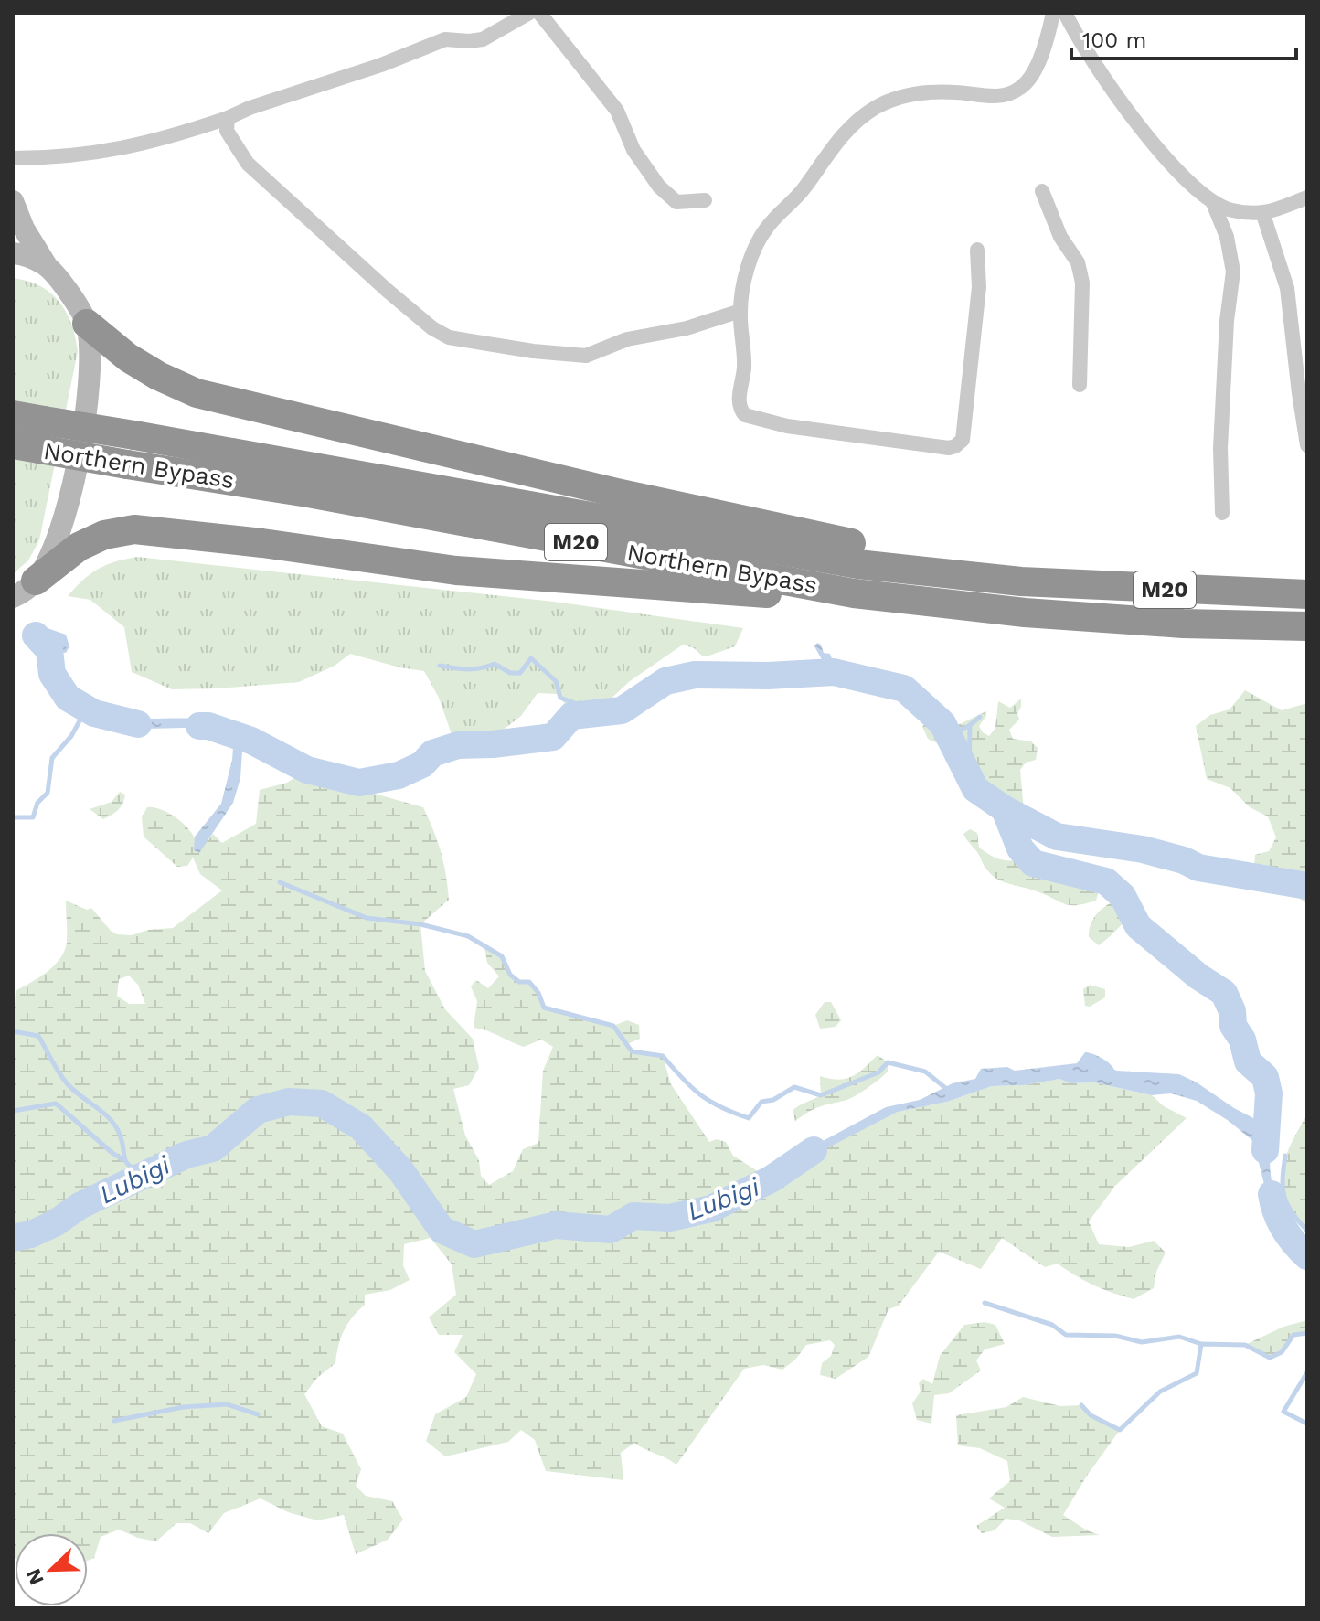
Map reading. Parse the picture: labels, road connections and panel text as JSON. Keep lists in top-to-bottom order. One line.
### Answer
{"streets":{"highway":["Northern Bypass","M20"]},"water":["Lubigi"],"scale_bar":"100 m","north":"bottom left"}
